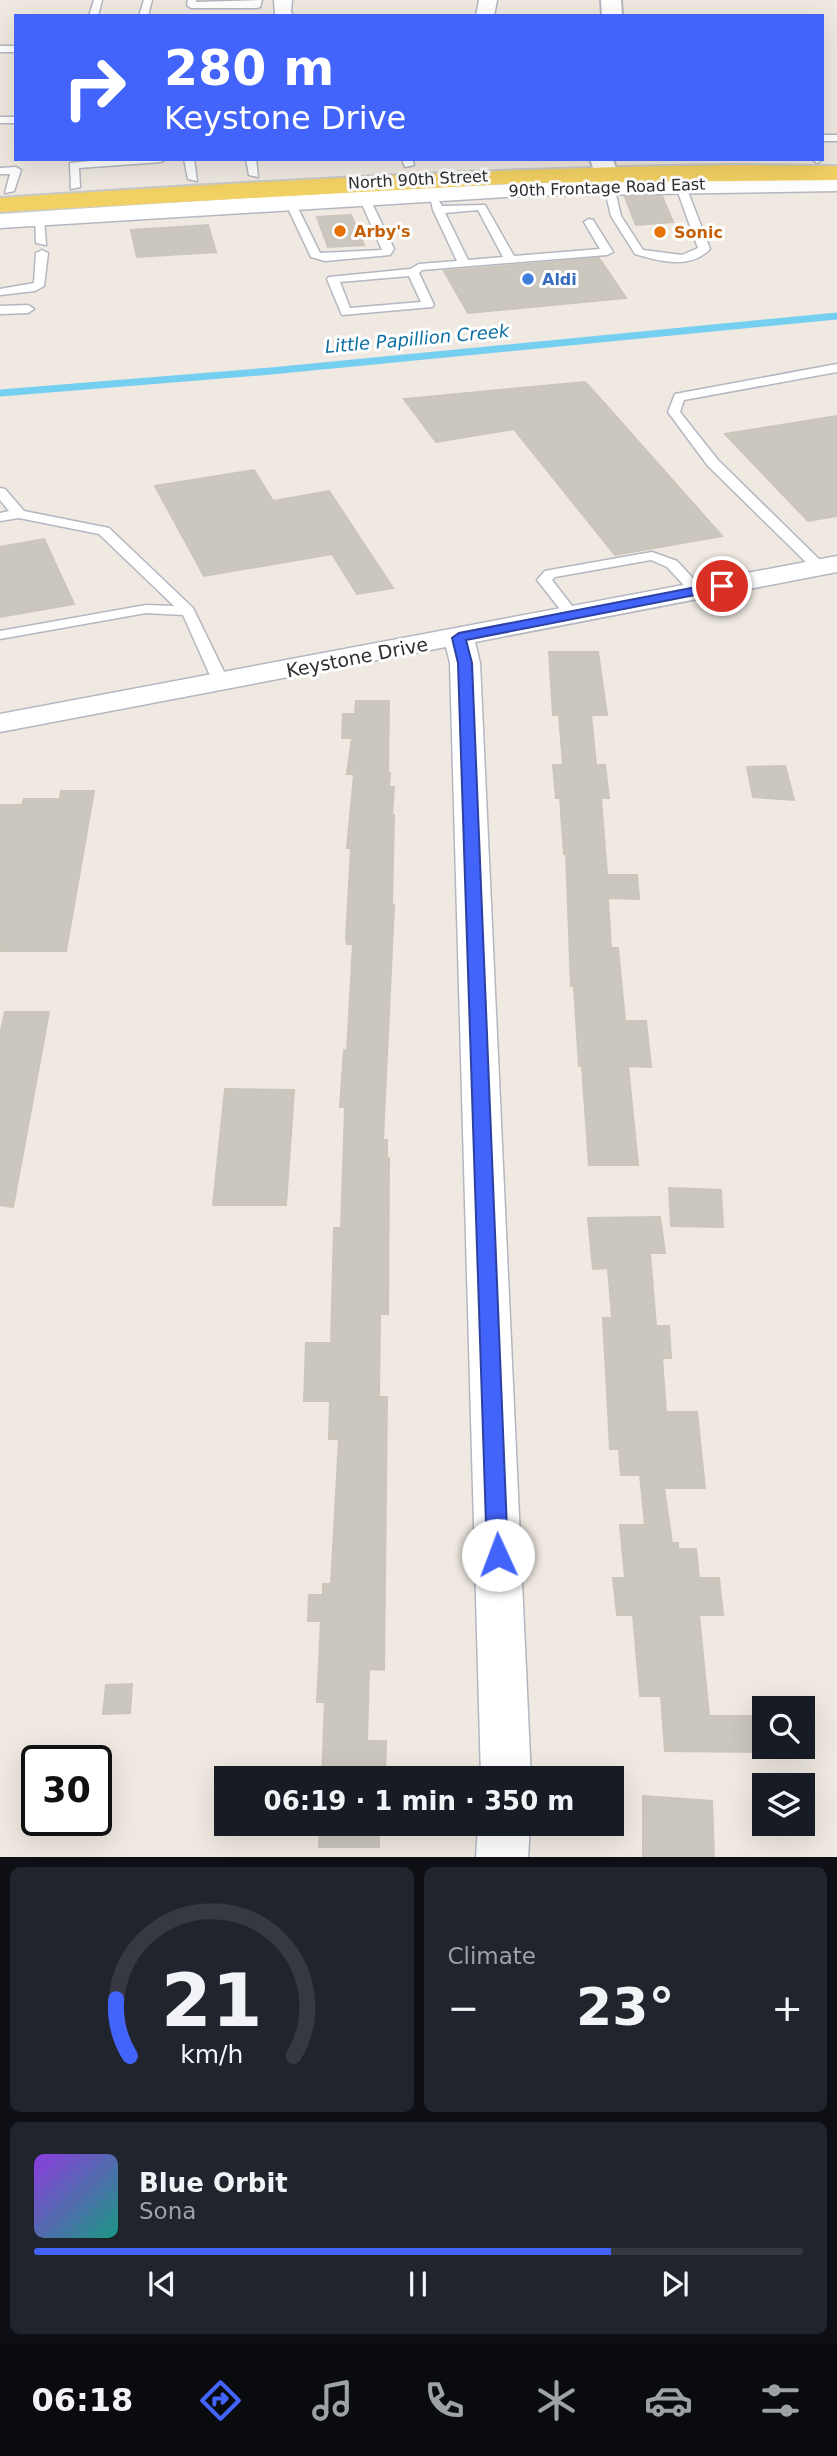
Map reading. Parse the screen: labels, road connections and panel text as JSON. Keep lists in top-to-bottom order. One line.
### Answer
{"streets":{"main road":["North 90th Street"],"street":["90th Frontage Road East","Keystone Drive"]},"crossings":[["North 90th Street","90th Frontage Road East"]],"water":["Little Papillion Creek"],"places":["Arby's","Sonic","Aldi"],"page":{"turn":["280 m","Keystone Drive"],"limit":"30","trip":"06:19 · 1 min · 350 m","tile":"Climate","heat":["−","23°","+"],"song":["Blue Orbit","Sona"],"tabs":"06:18","gauge":["21","km/h"]}}
